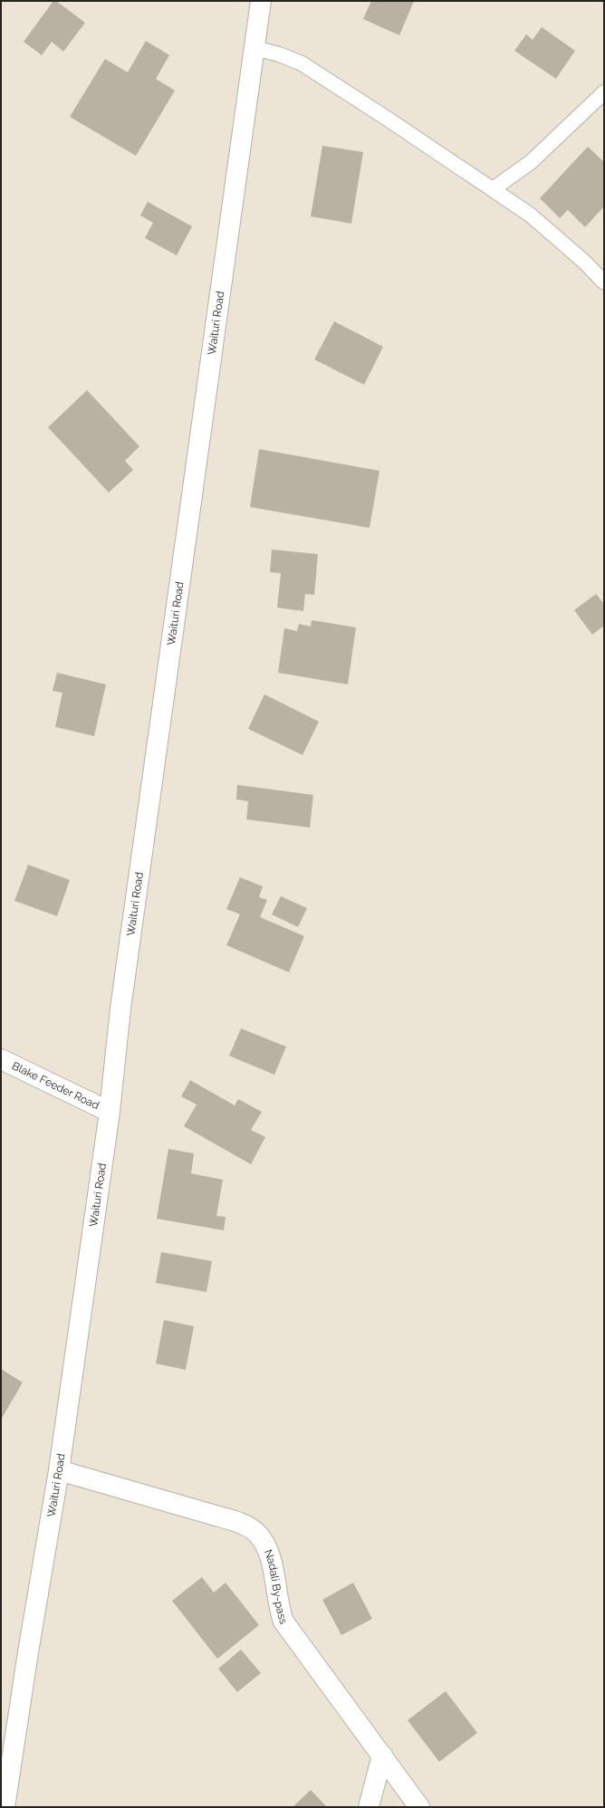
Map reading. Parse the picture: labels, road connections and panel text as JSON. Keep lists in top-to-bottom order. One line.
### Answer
{"streets":{"main road":["Waituri Road","Blake Feeder Road","Nadali By-pass"]},"crossings":[["Waituri Road","Blake Feeder Road"],["Waituri Road","Nadali By-pass"]]}
